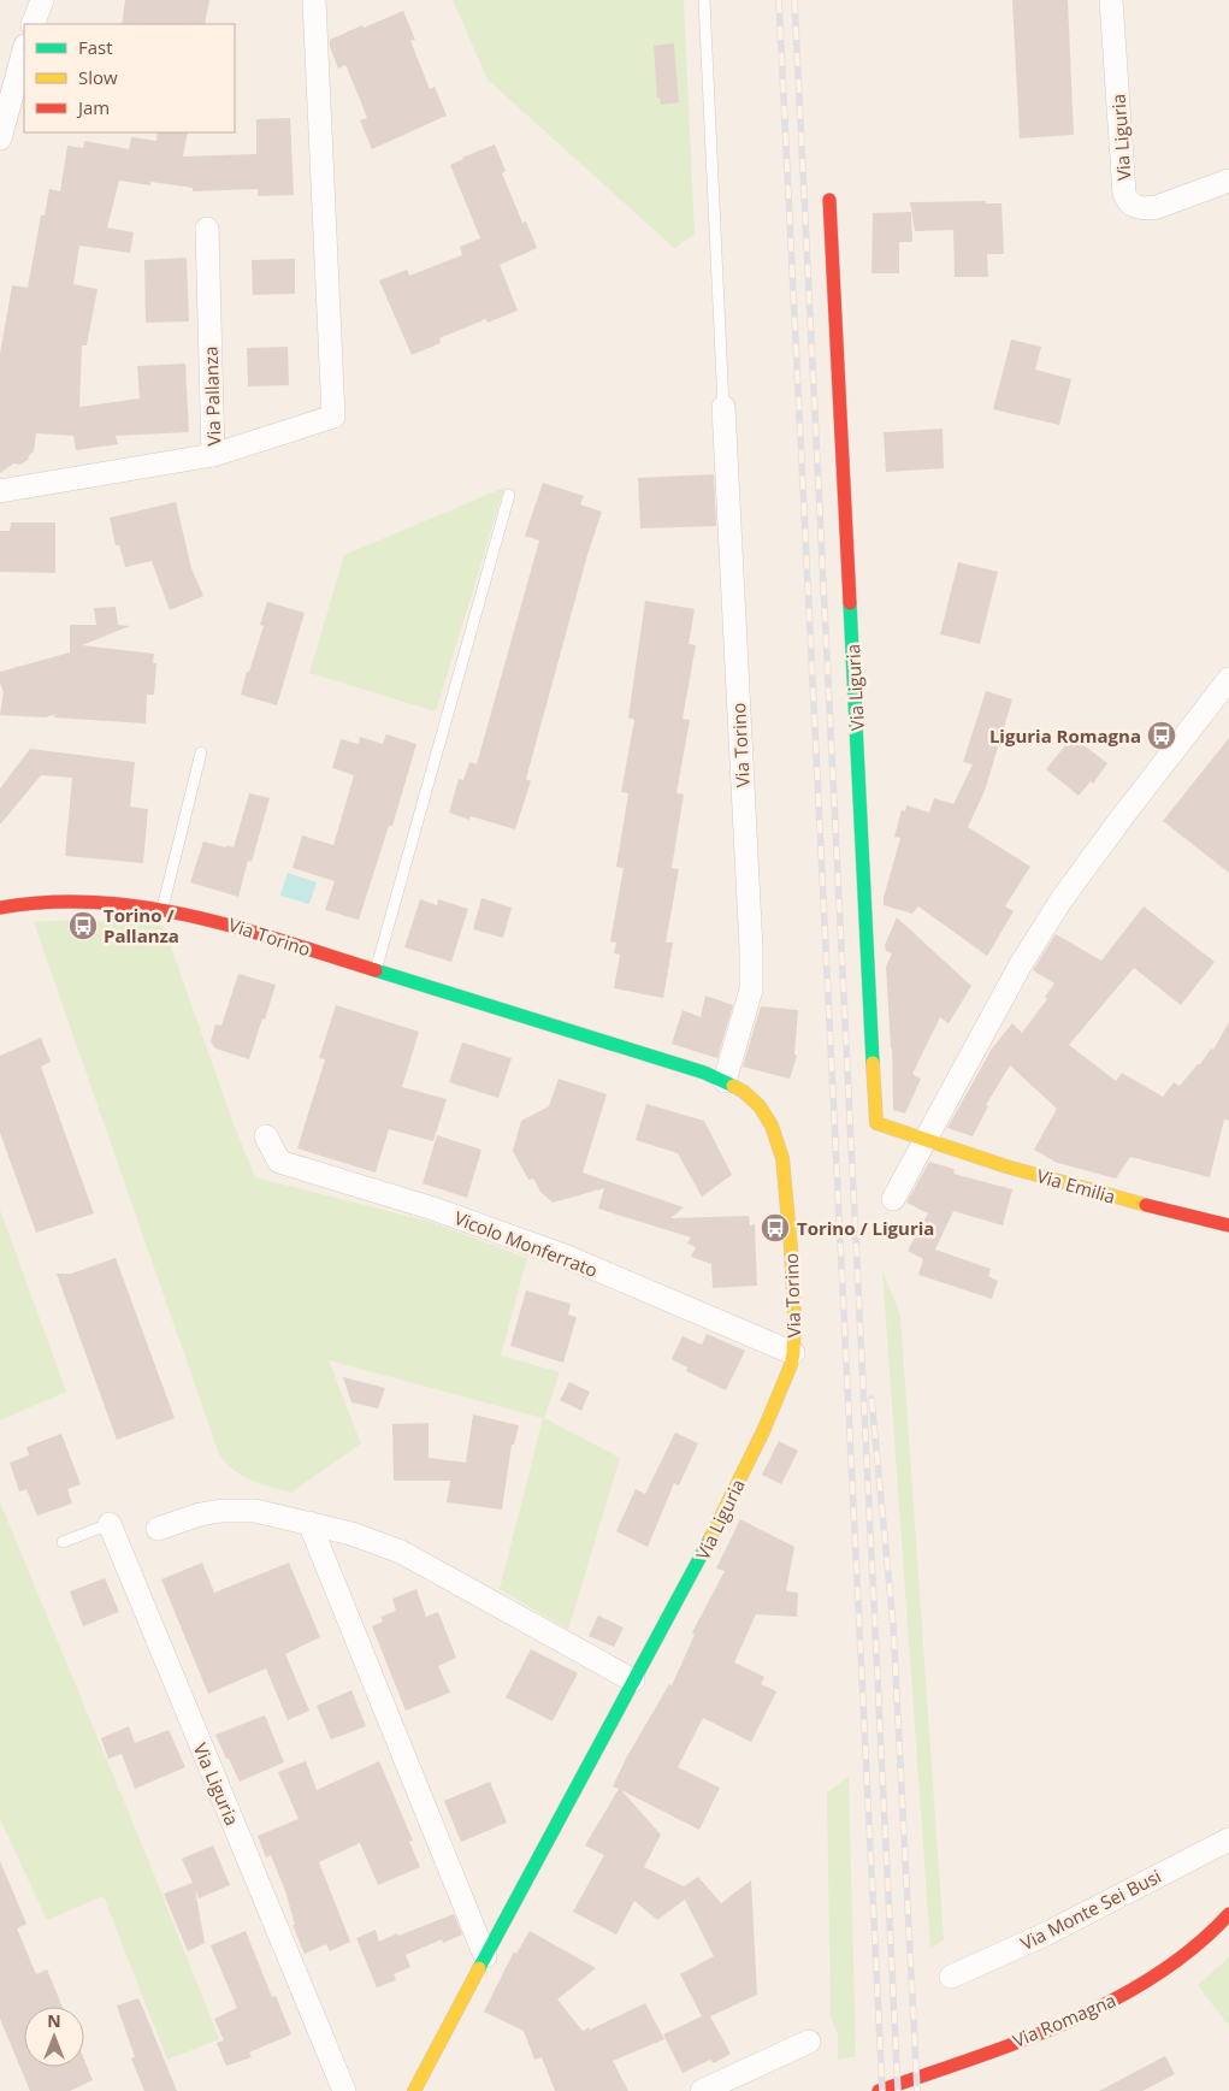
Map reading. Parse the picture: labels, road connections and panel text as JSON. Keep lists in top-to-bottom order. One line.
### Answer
{"streets":{"main road":["Via Liguria","Via Torino","Via Emilia","Via Romagna"],"street":["Via Pallanza","Vicolo Monferrato","Via Monte Sei Busi"]},"crossings":[["Via Liguria","Via Torino"],["Via Liguria","Via Emilia"],["Via Liguria","Vicolo Monferrato"],["Via Torino","Vicolo Monferrato"]],"places":{"bus stop":["Liguria Romagna","Torino / Pallanza","Torino / Liguria"]},"legend":["Fast","Slow","Jam"],"north":"top"}
